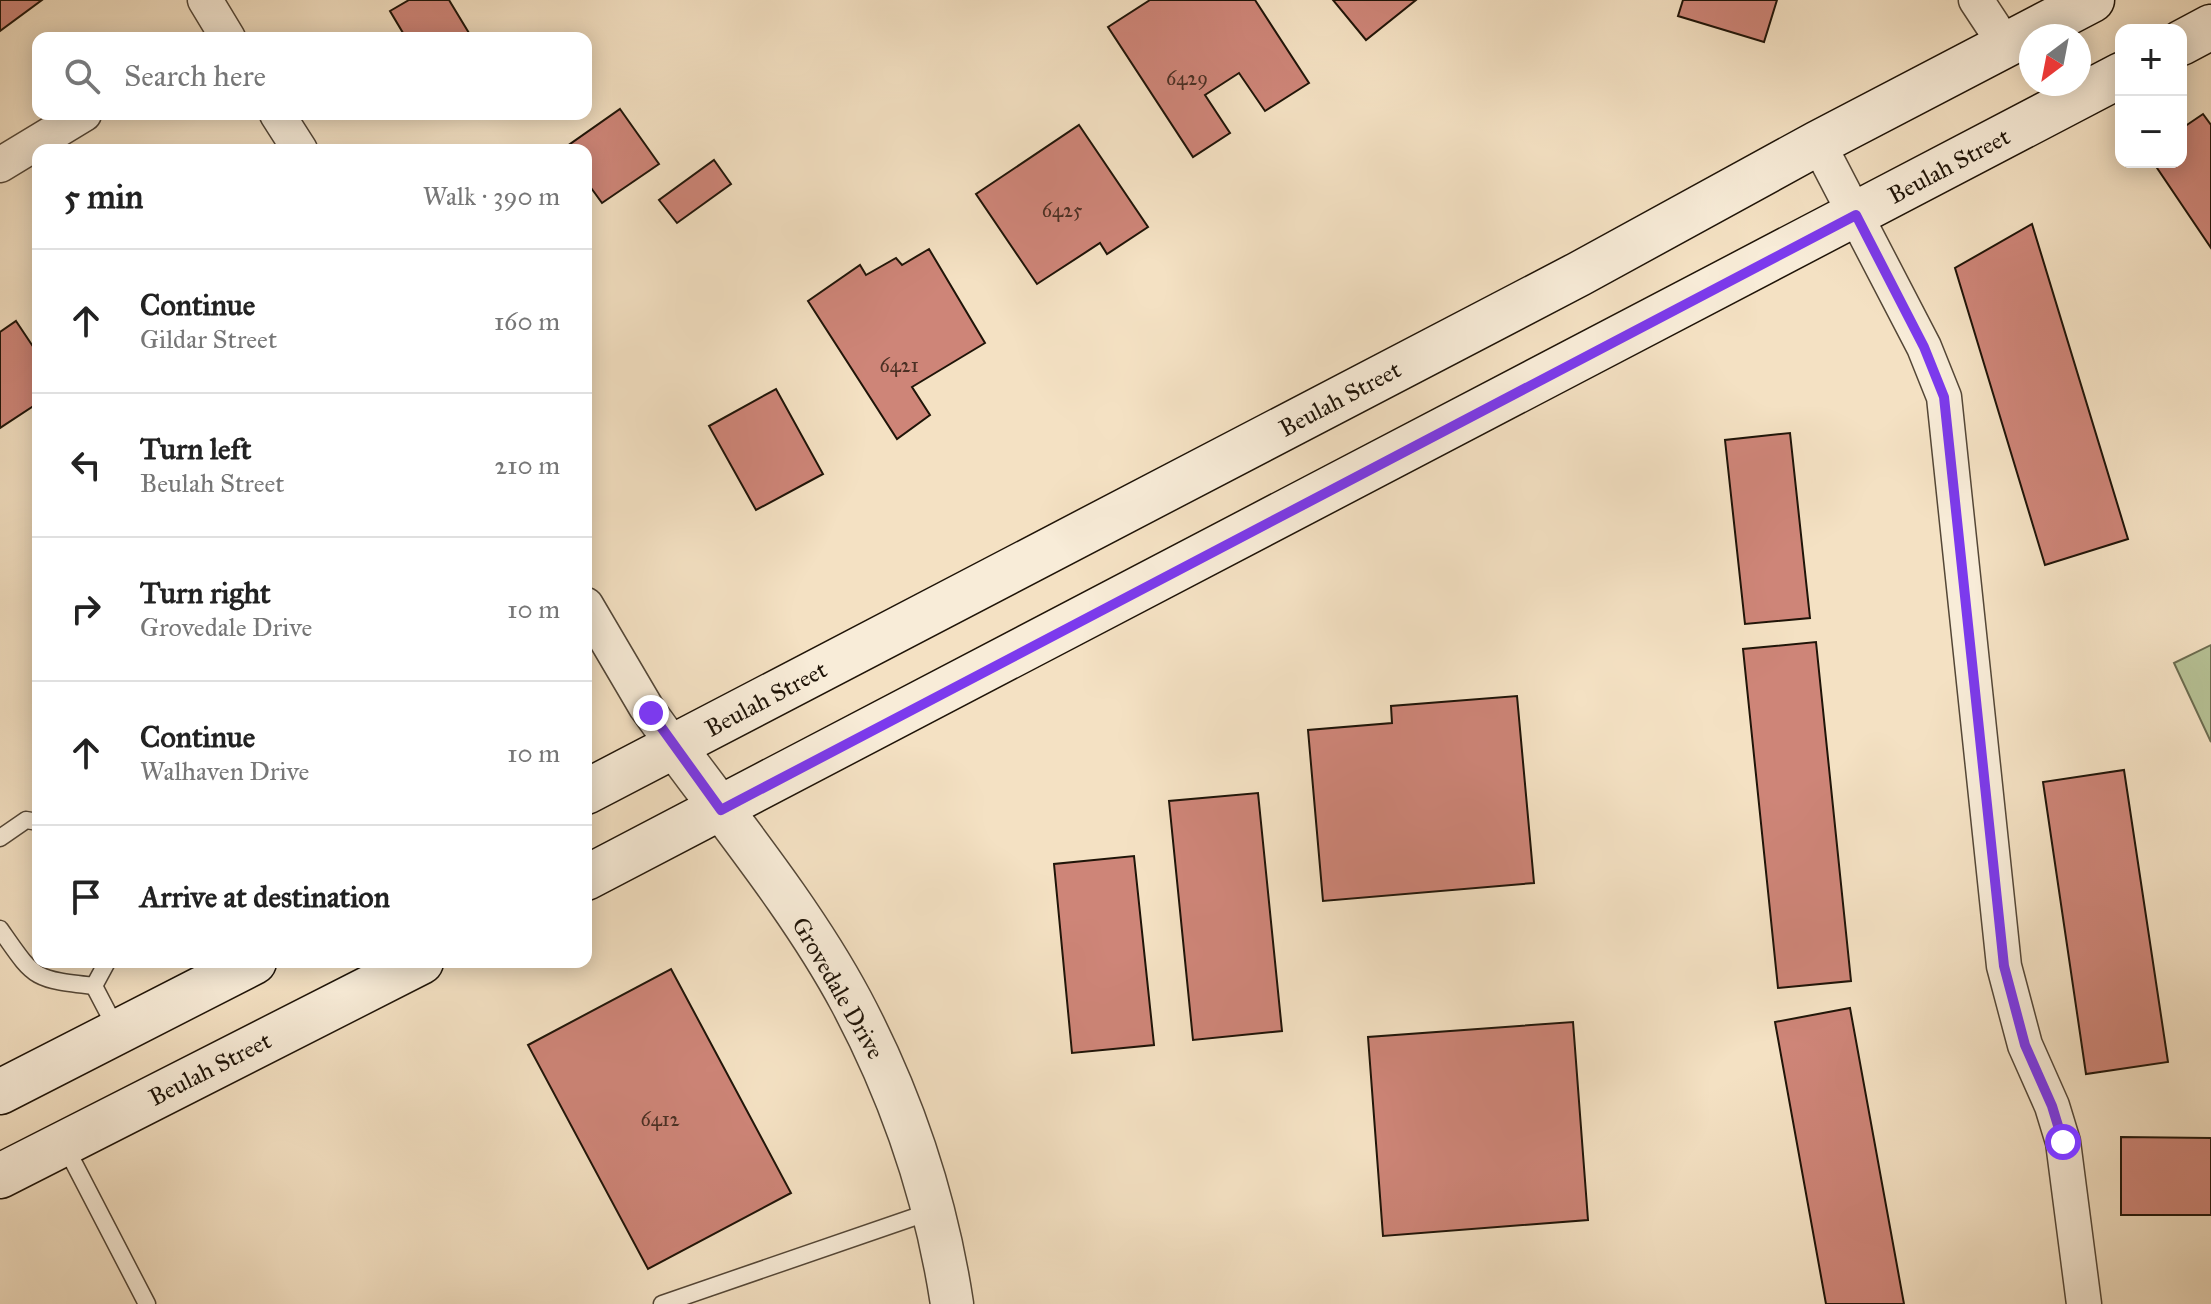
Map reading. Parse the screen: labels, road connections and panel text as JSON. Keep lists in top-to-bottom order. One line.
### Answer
{"streets":{"main road":["Beulah Street"],"street":["Grovedale Drive"]},"crossings":[["Beulah Street","Grovedale Drive"]],"house_numbers":["6429","6425","6421","6412"],"north":"bottom left","page":{"map_buttons":["+","−"],"search":"Search here","heading":["5 min","Walk · 390 m"],"list":[["Continue","Gildar Street","160 m"],["Turn left","Beulah Street","210 m"],["Turn right","Grovedale Drive","10 m"],["Continue","Walhaven Drive","10 m"],"Arrive at destination"]}}
